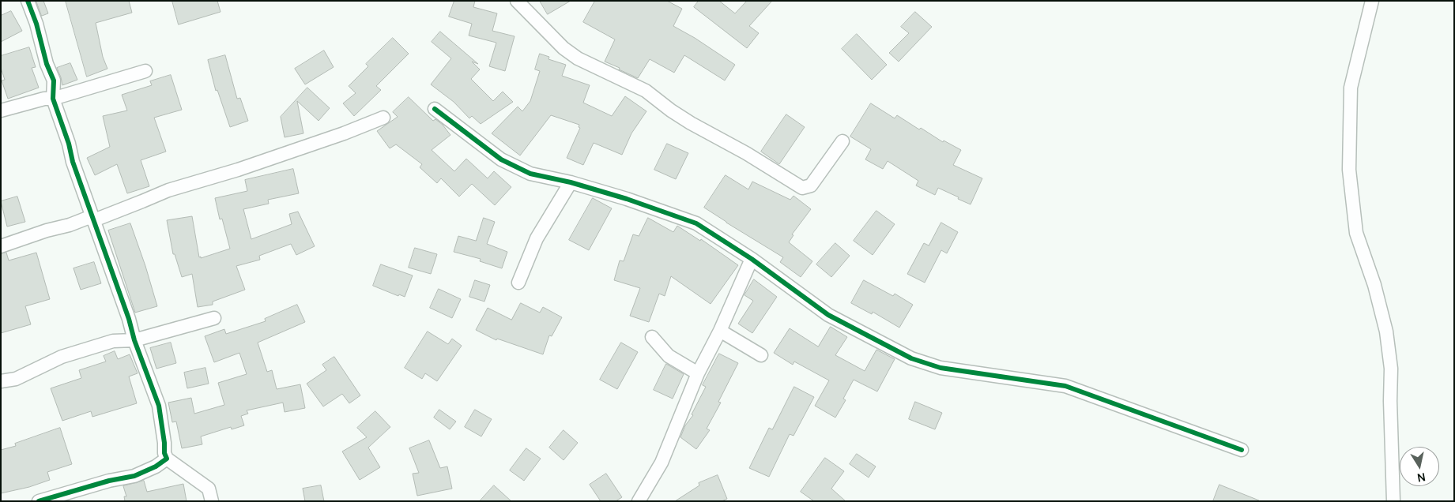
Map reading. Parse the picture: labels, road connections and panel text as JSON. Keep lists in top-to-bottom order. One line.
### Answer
{"north":"bottom"}
